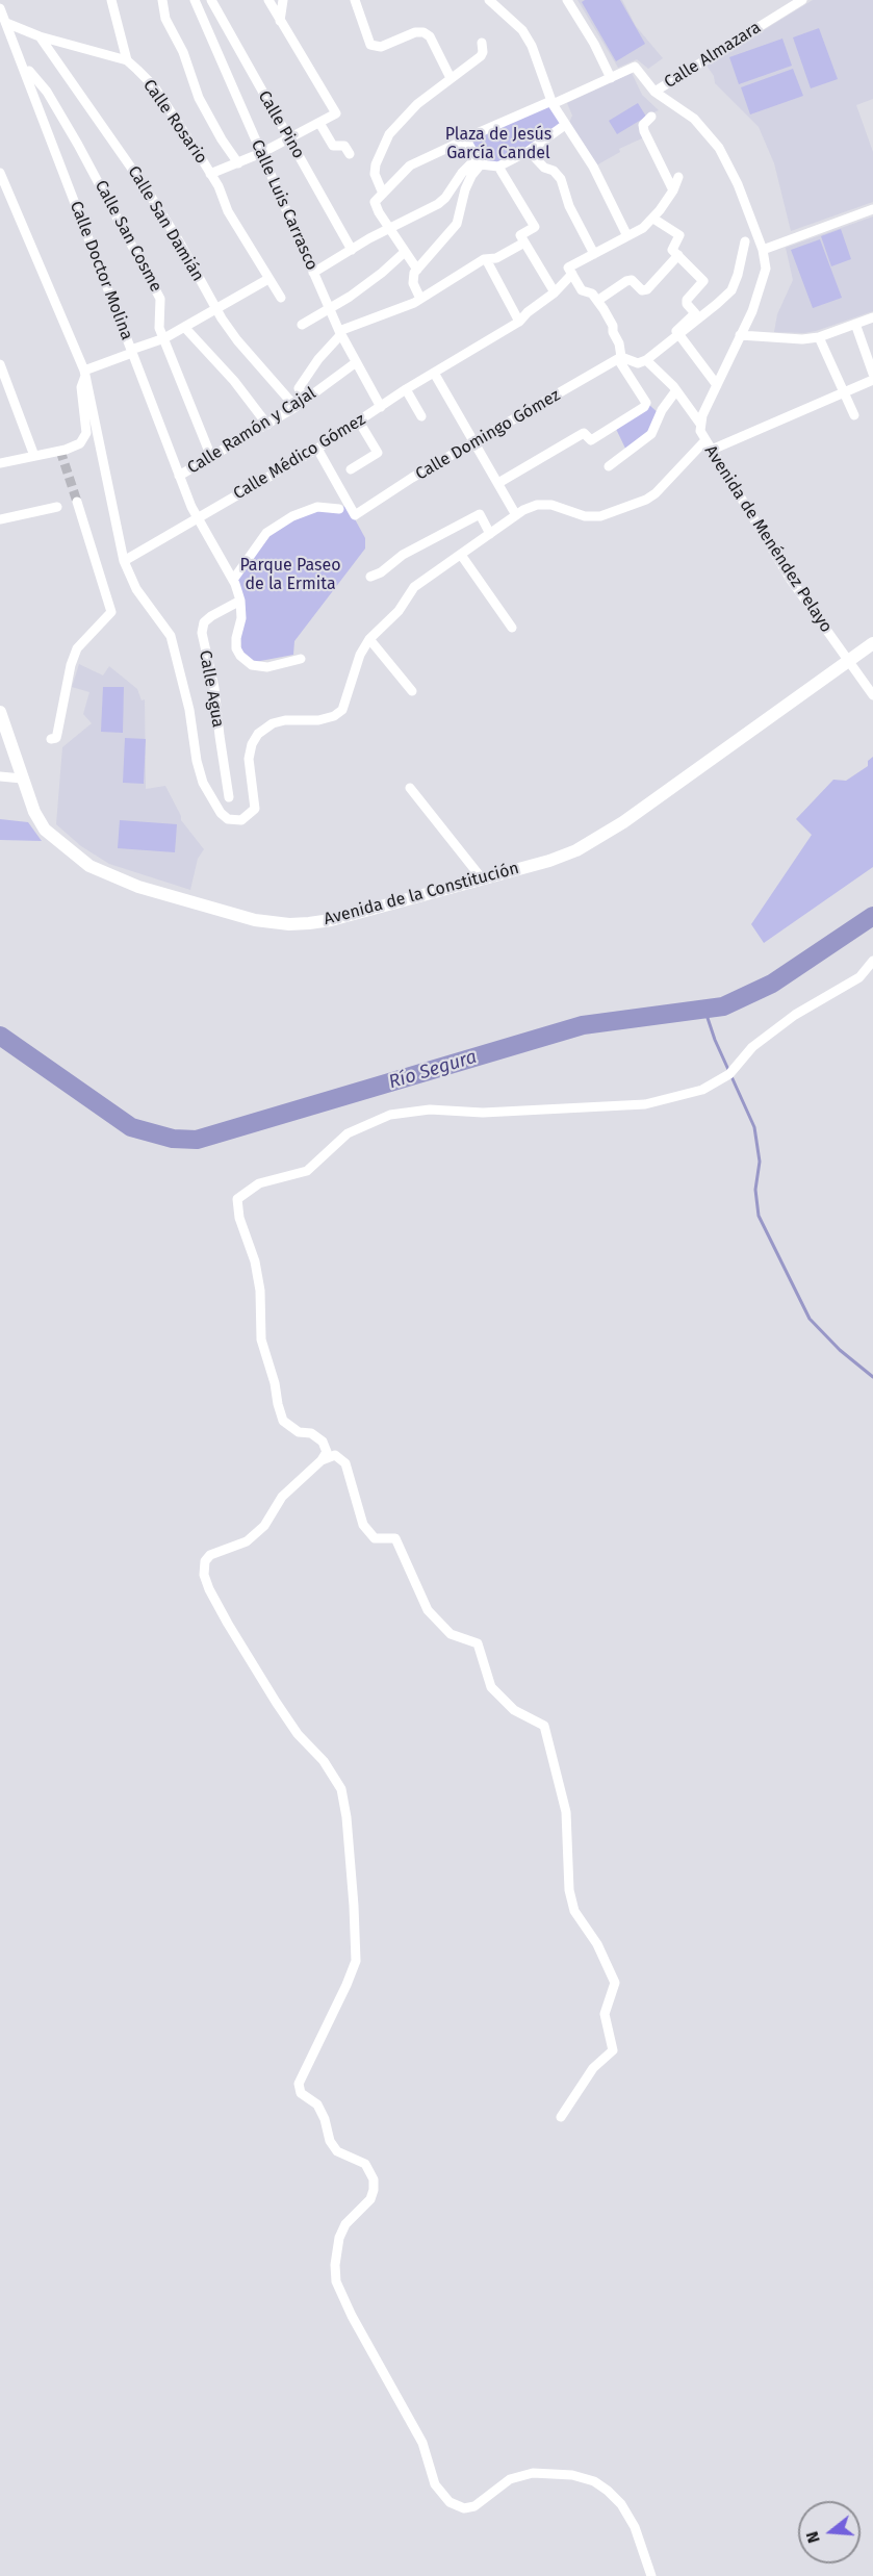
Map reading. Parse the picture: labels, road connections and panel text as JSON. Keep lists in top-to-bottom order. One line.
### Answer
{"streets":{"street":["Calle Almazara","Calle Rosario","Calle Pino","Calle Luis Carrasco","Calle San Damián","Calle San Cosme","Calle Doctor Molina","Calle Ramón y Cajal","Calle Domingo Gómez","Calle Médico Gómez","Avenida de Menéndez Pelayo","Calle Agua","Avenida de la Constitución"]},"crossings":[["Calle Rosario","Calle San Damián"],["Calle Rosario","Calle Doctor Molina"],["Calle Luis Carrasco","Calle Ramón y Cajal"],["Calle Luis Carrasco","Calle Médico Gómez"],["Calle San Damián","Calle Ramón y Cajal"],["Calle San Cosme","Calle Doctor Molina"],["Calle San Cosme","Calle Ramón y Cajal"],["Calle Doctor Molina","Calle Ramón y Cajal"],["Calle Doctor Molina","Calle Médico Gómez"],["Calle Doctor Molina","Calle Agua"],["Calle Domingo Gómez","Calle Médico Gómez"],["Avenida de Menéndez Pelayo","Avenida de la Constitución"]],"water":["Río Segura"],"parks":["Plaza de Jesús García Candel","Parque Paseo de la Ermita"],"north":"left"}
